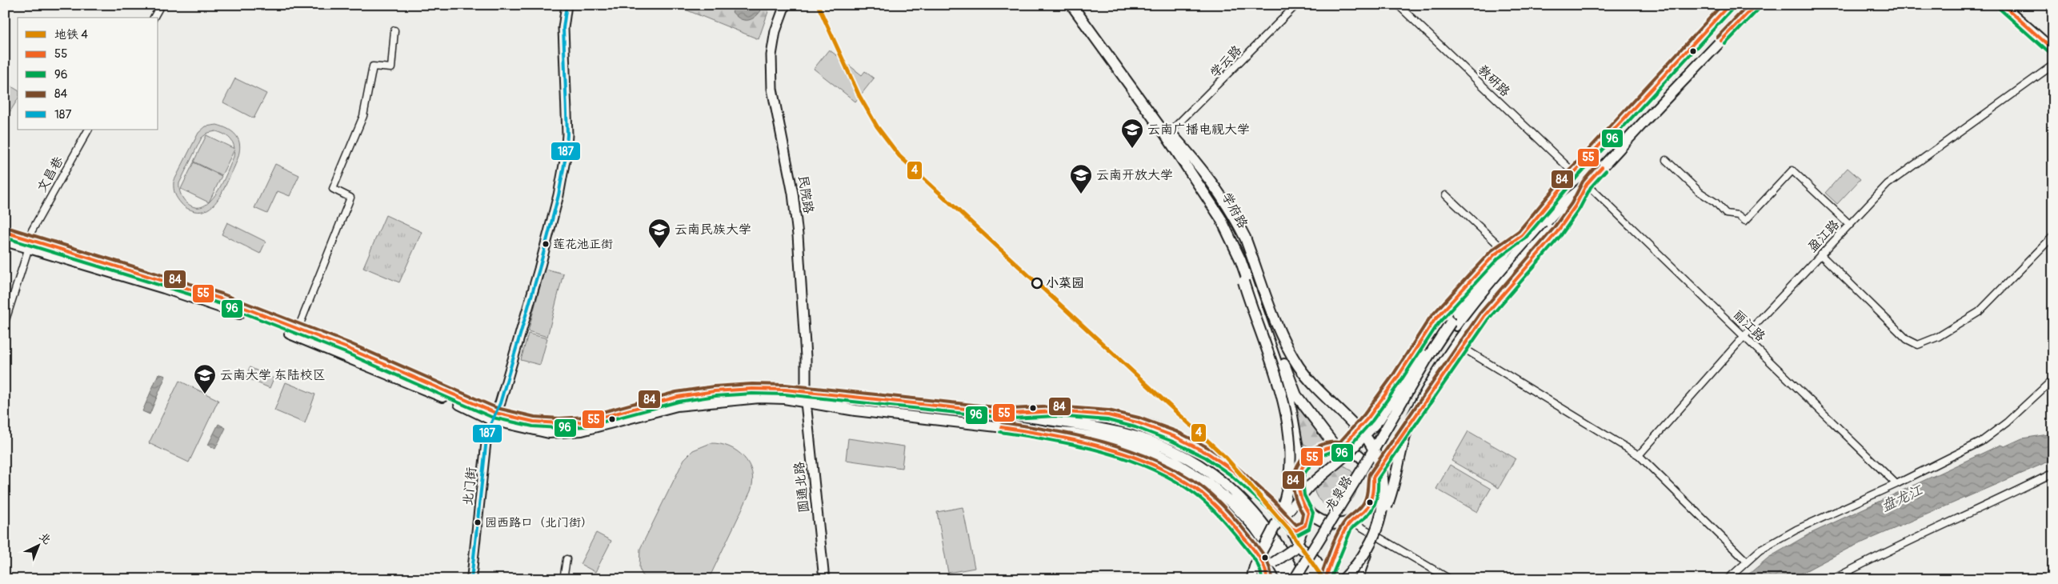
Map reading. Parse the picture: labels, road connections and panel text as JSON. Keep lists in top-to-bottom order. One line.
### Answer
{"streets":{"main road":["民院路","学府路","圆通北路","龙泉路"],"street":["学云路","教研路","文昌巷","盈江路","丽江路","北门街"]},"crossings":[["学云路","学府路"],["民院路","圆通北路"],["盈江路","丽江路"],["丽江路","龙泉路"]],"water":["盘龙江"],"places":{"school or university":["云南广播电视大学","云南开放大学","云南民族大学","云南大学 东陆校区"],"other":["莲花池正街","小菜园","园西路口（北门街）"]},"lines":["metro line 4","transit line 55","transit line 84","transit line 187","transit line 96"],"legend":["地铁 4","55","96","84","187"],"north":"top right"}
